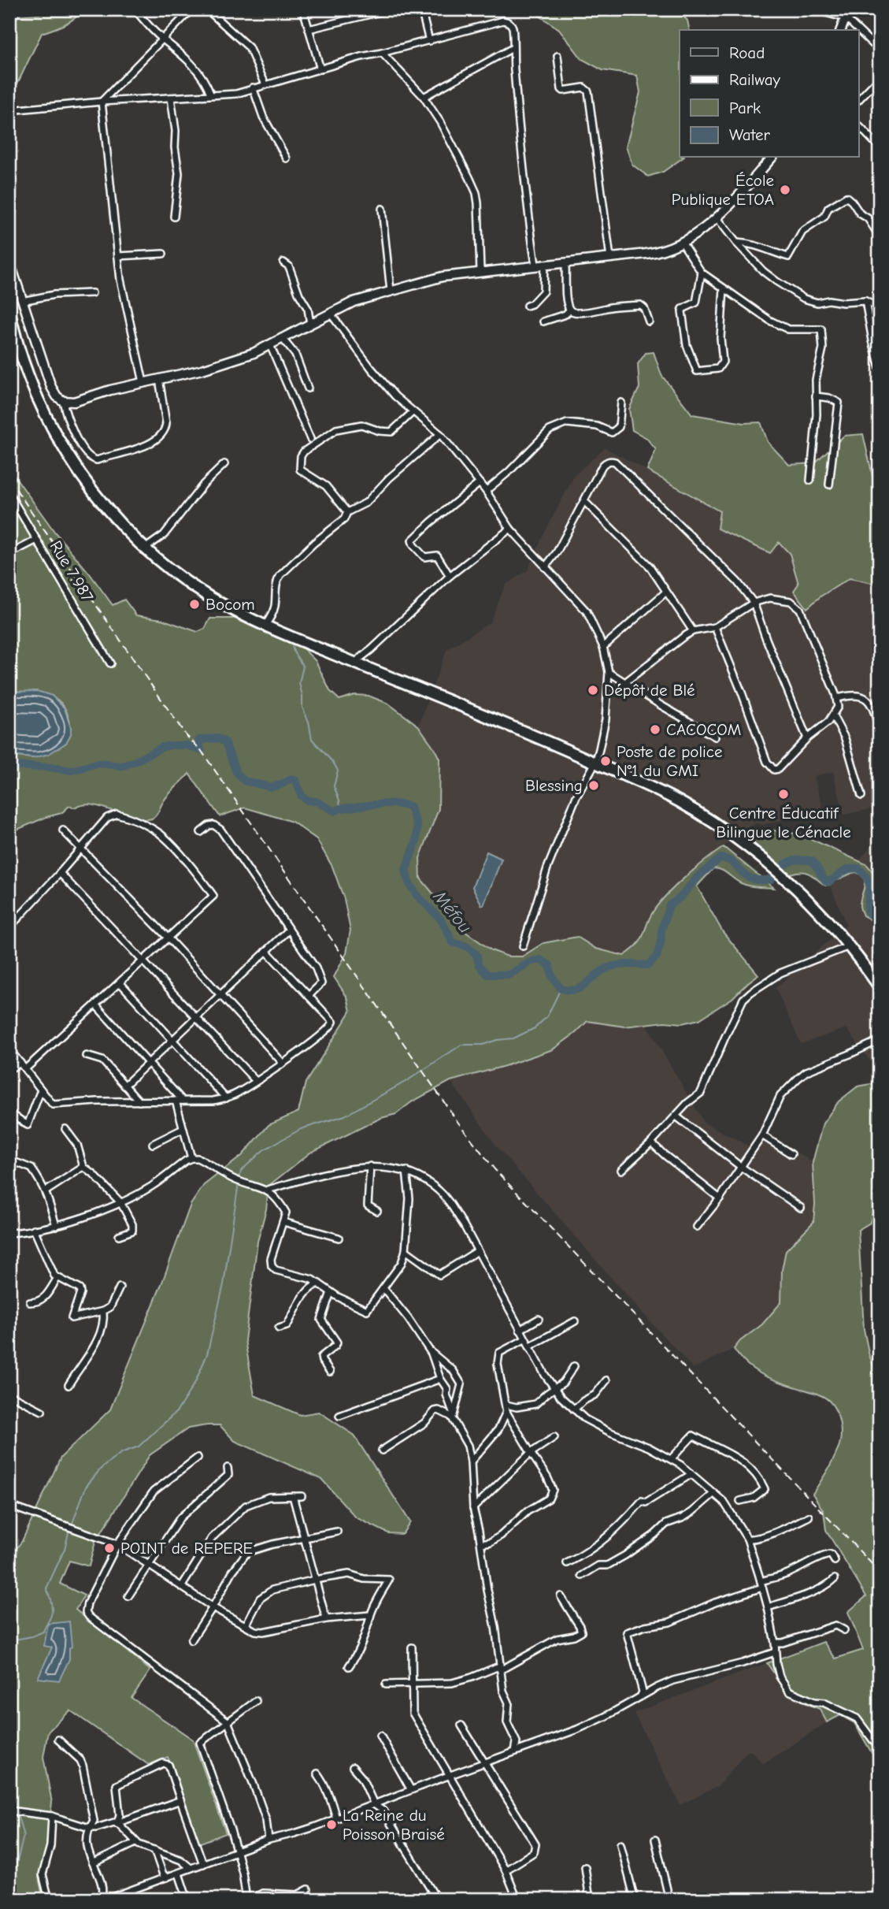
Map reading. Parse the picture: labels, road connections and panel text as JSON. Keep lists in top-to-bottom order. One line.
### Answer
{"streets":{"street":["Rue 7.987"]},"water":["Méfou"],"places":["École Publique ETOA","Bocom","Dépôt de Blé","CACOCOM","Poste de police N°1 du GMI","Blessing","Centre Éducatif Bilingue le Cénacle","POINT de REPERE","La Reine du Poisson Braisé"],"legend":["Road","Railway","Park","Water"]}
